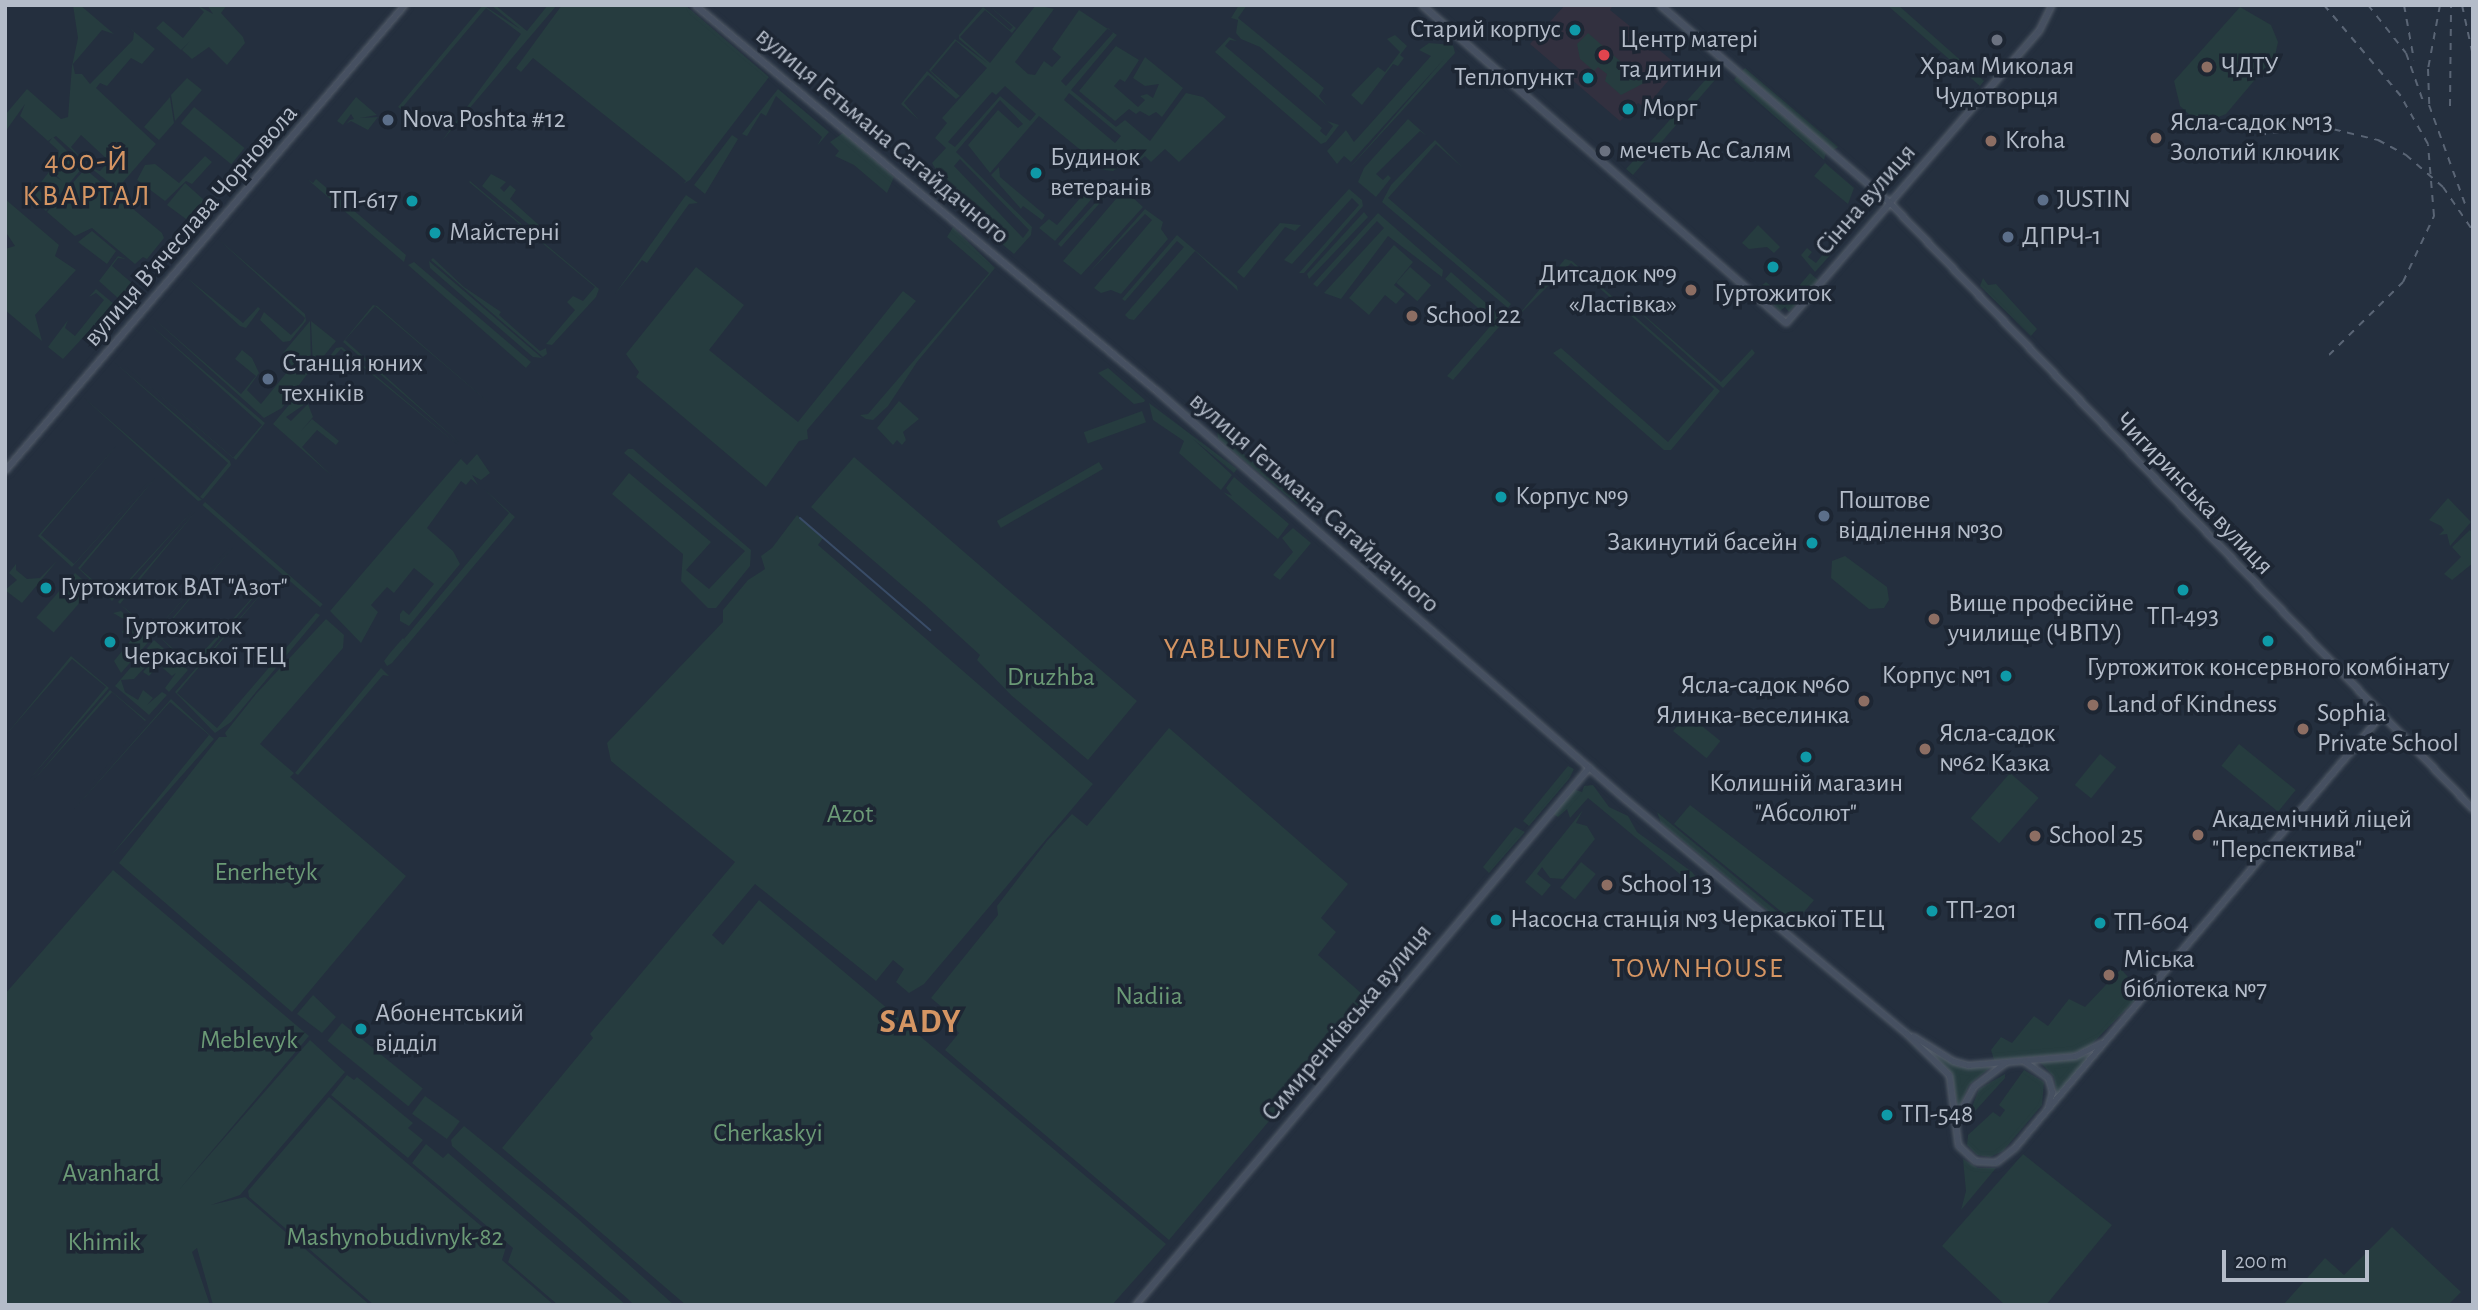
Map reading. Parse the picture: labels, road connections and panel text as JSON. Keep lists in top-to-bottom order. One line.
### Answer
{"streets":{"main road":["вулиця Гетьмана Сагайдачного","Сінна вулиця","вулиця Вʼячеслава Чорновола","Чигиринська вулиця","Симиренківська вулиця"]},"crossings":[["вулиця Гетьмана Сагайдачного","Симиренківська вулиця"],["Сінна вулиця","Чигиринська вулиця"]],"districts":["400-Й КВАРТАЛ","YABLUNEVYI","TOWNHOUSE","SADY"],"parks":["Druzhba","Azot","Enerhetyk","Nadiia","Meblevyk","Cherkaskyi","Avanhard","Mashynobudivnyk-82","Khimik"],"places":["Старий корпус","Храм Миколая Чудотворця","Центр матері та дитини","ЧДТУ","Теплопункт","Морг","Nova Poshta #12","Ясла-садок №13 Золотий ключик","Kroha","мечеть Ас Салям","Будинок ветеранів","JUSTIN","ТП-617","Майстерні","ДПРЧ-1","Гуртожиток","Дитсадок №9 «Ластівка»","School 22","Станція юних техніків","Корпус №9","Поштове відділення №30","Закинутий басейн","Гуртожиток ВАТ \"Азот\"","ТП-493","Вище професійне училище (ЧВПУ)","Гуртожиток консервного комбінату","Гуртожиток Черкаської ТЕЦ","Корпус №1","Ясла-садок №60 Ялинка-веселинка","Land of Kindness","Sophia Private School","Ясла-садок №62 Казка","Колишній магазин \"Абсолют\"","Академічний ліцей \"Перспектива\"","School 25","School 13","ТП-201","Насосна станція №3 Черкаської ТЕЦ","ТП-604","Міська бібліотека №7","Абонентський відділ","ТП-548"],"scale_bar":"200 m"}
